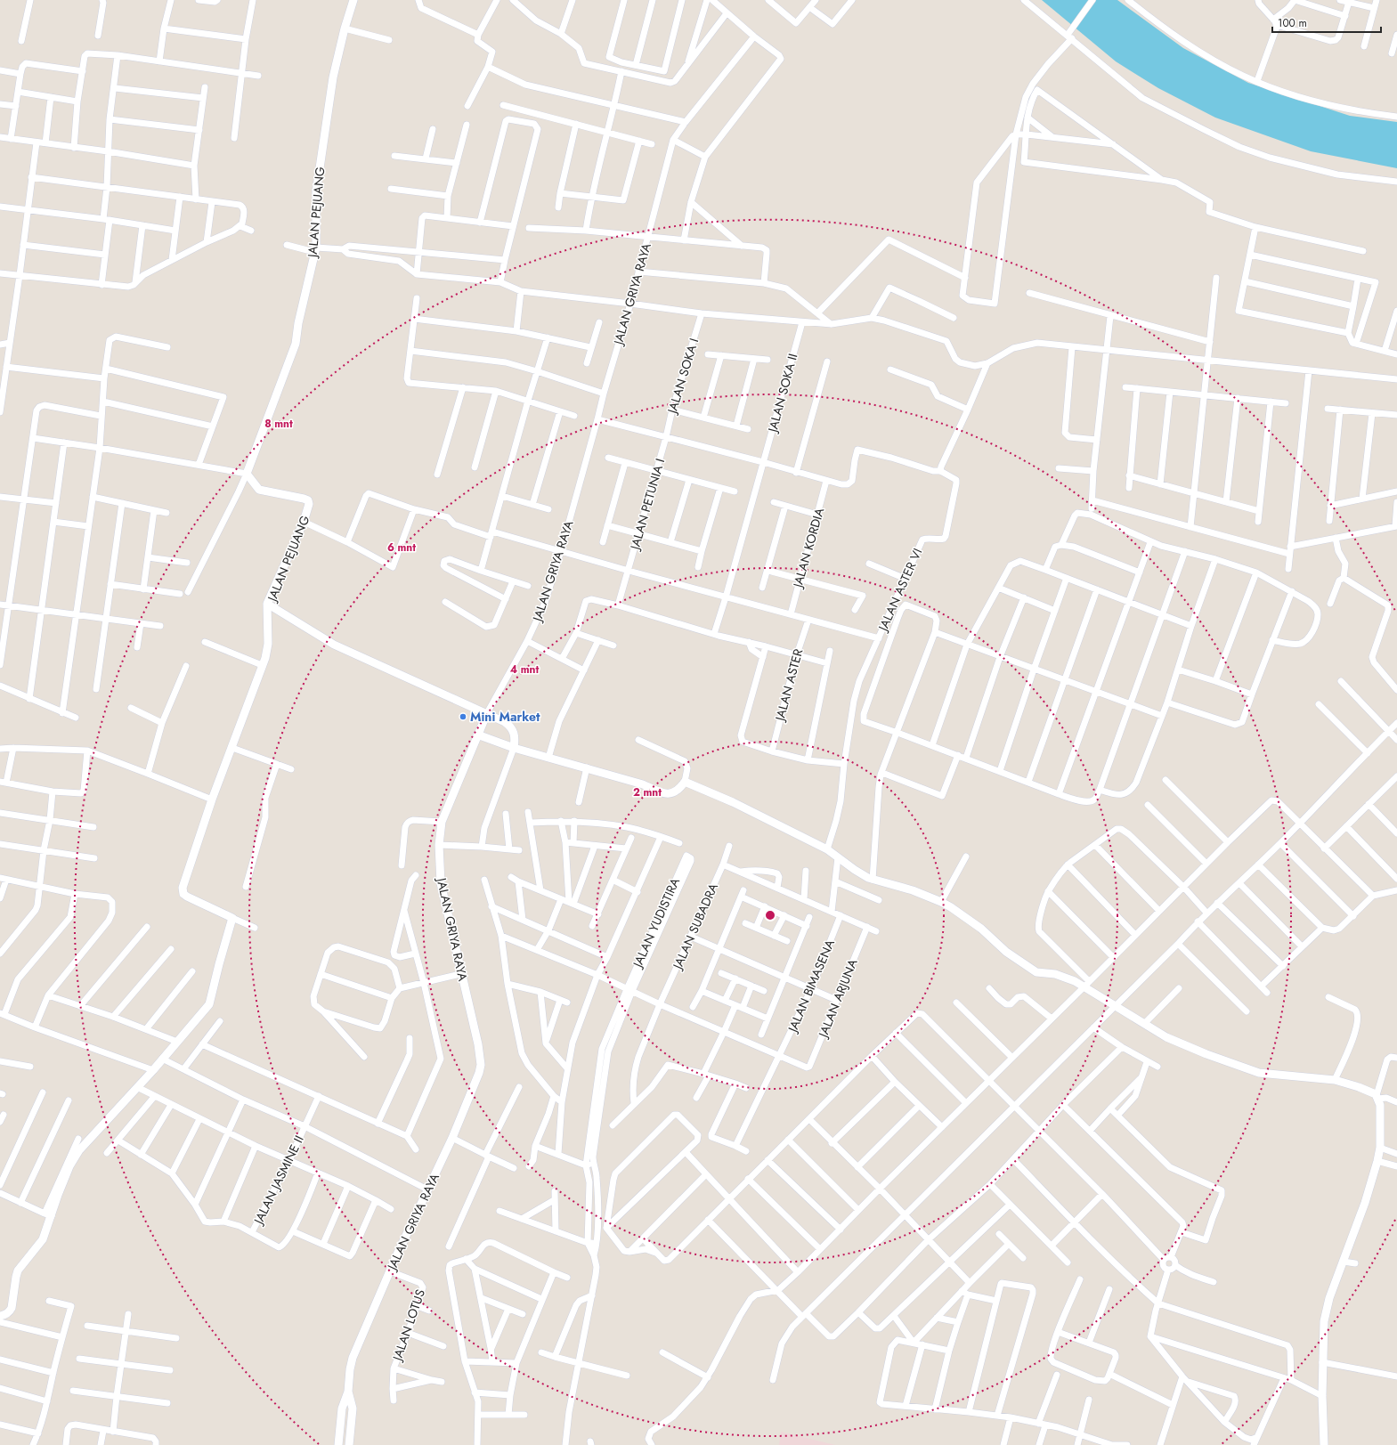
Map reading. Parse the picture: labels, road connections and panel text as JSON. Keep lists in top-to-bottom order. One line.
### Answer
{"streets":{"street":["JALAN PEJUANG","JALAN GRIYA RAYA","JALAN SOKA I","JALAN SOKA II","JALAN PETUNIA I","JALAN KORDIA","JALAN ASTER VI","JALAN ASTER","JALAN YUDISTIRA","JALAN SUBADRA","JALAN BIMASENA","JALAN ARJUNA","JALAN JASMINE II","JALAN LOTUS"]},"crossings":[["JALAN PEJUANG","JALAN GRIYA RAYA"],["JALAN GRIYA RAYA","JALAN LOTUS"],["JALAN SOKA I","JALAN PETUNIA I"],["JALAN BIMASENA","JALAN ARJUNA"]],"places":["Mini Market"],"scale_bar":"100 m","rings":["8 mnt","6 mnt","4 mnt","2 mnt"]}
